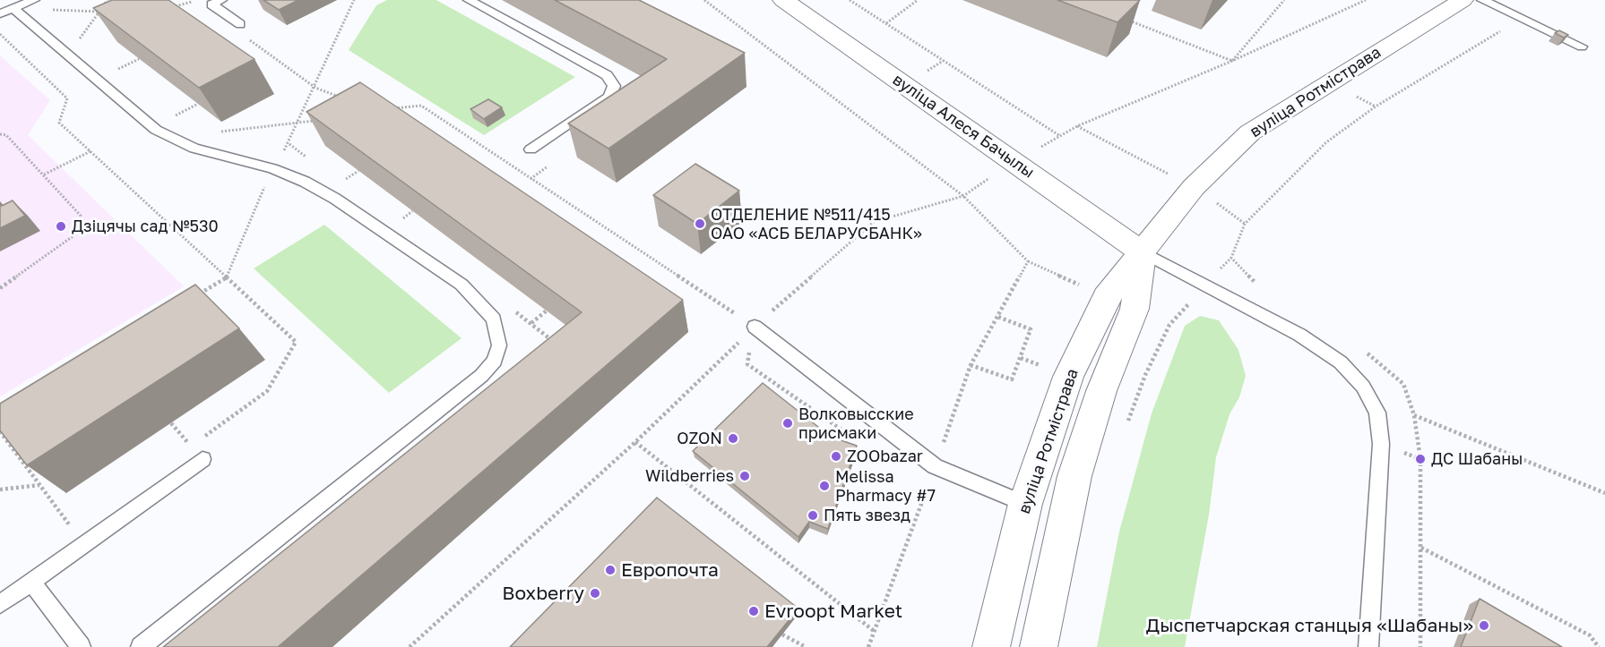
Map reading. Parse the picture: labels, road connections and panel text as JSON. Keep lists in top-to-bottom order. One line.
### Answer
{"streets":{"street":["вуліца Ротмістрава","вуліца Алеся Бачылы"]},"crossings":[["вуліца Ротмістрава","вуліца Алеся Бачылы"]],"places":["ОТДЕЛЕНИЕ №511/415 ОАО «АСБ БЕЛАРУСБАНК»","Дзіцячы сад №530","Волковысские присмаки","OZON","ZOObazar","ДС Шабаны","Wildberries","Melissa Pharmacy #7","Пять звезд","Европочта","Boxberry","Evroopt Market","Дыспетчарская станцыя «Шабаны»"]}
